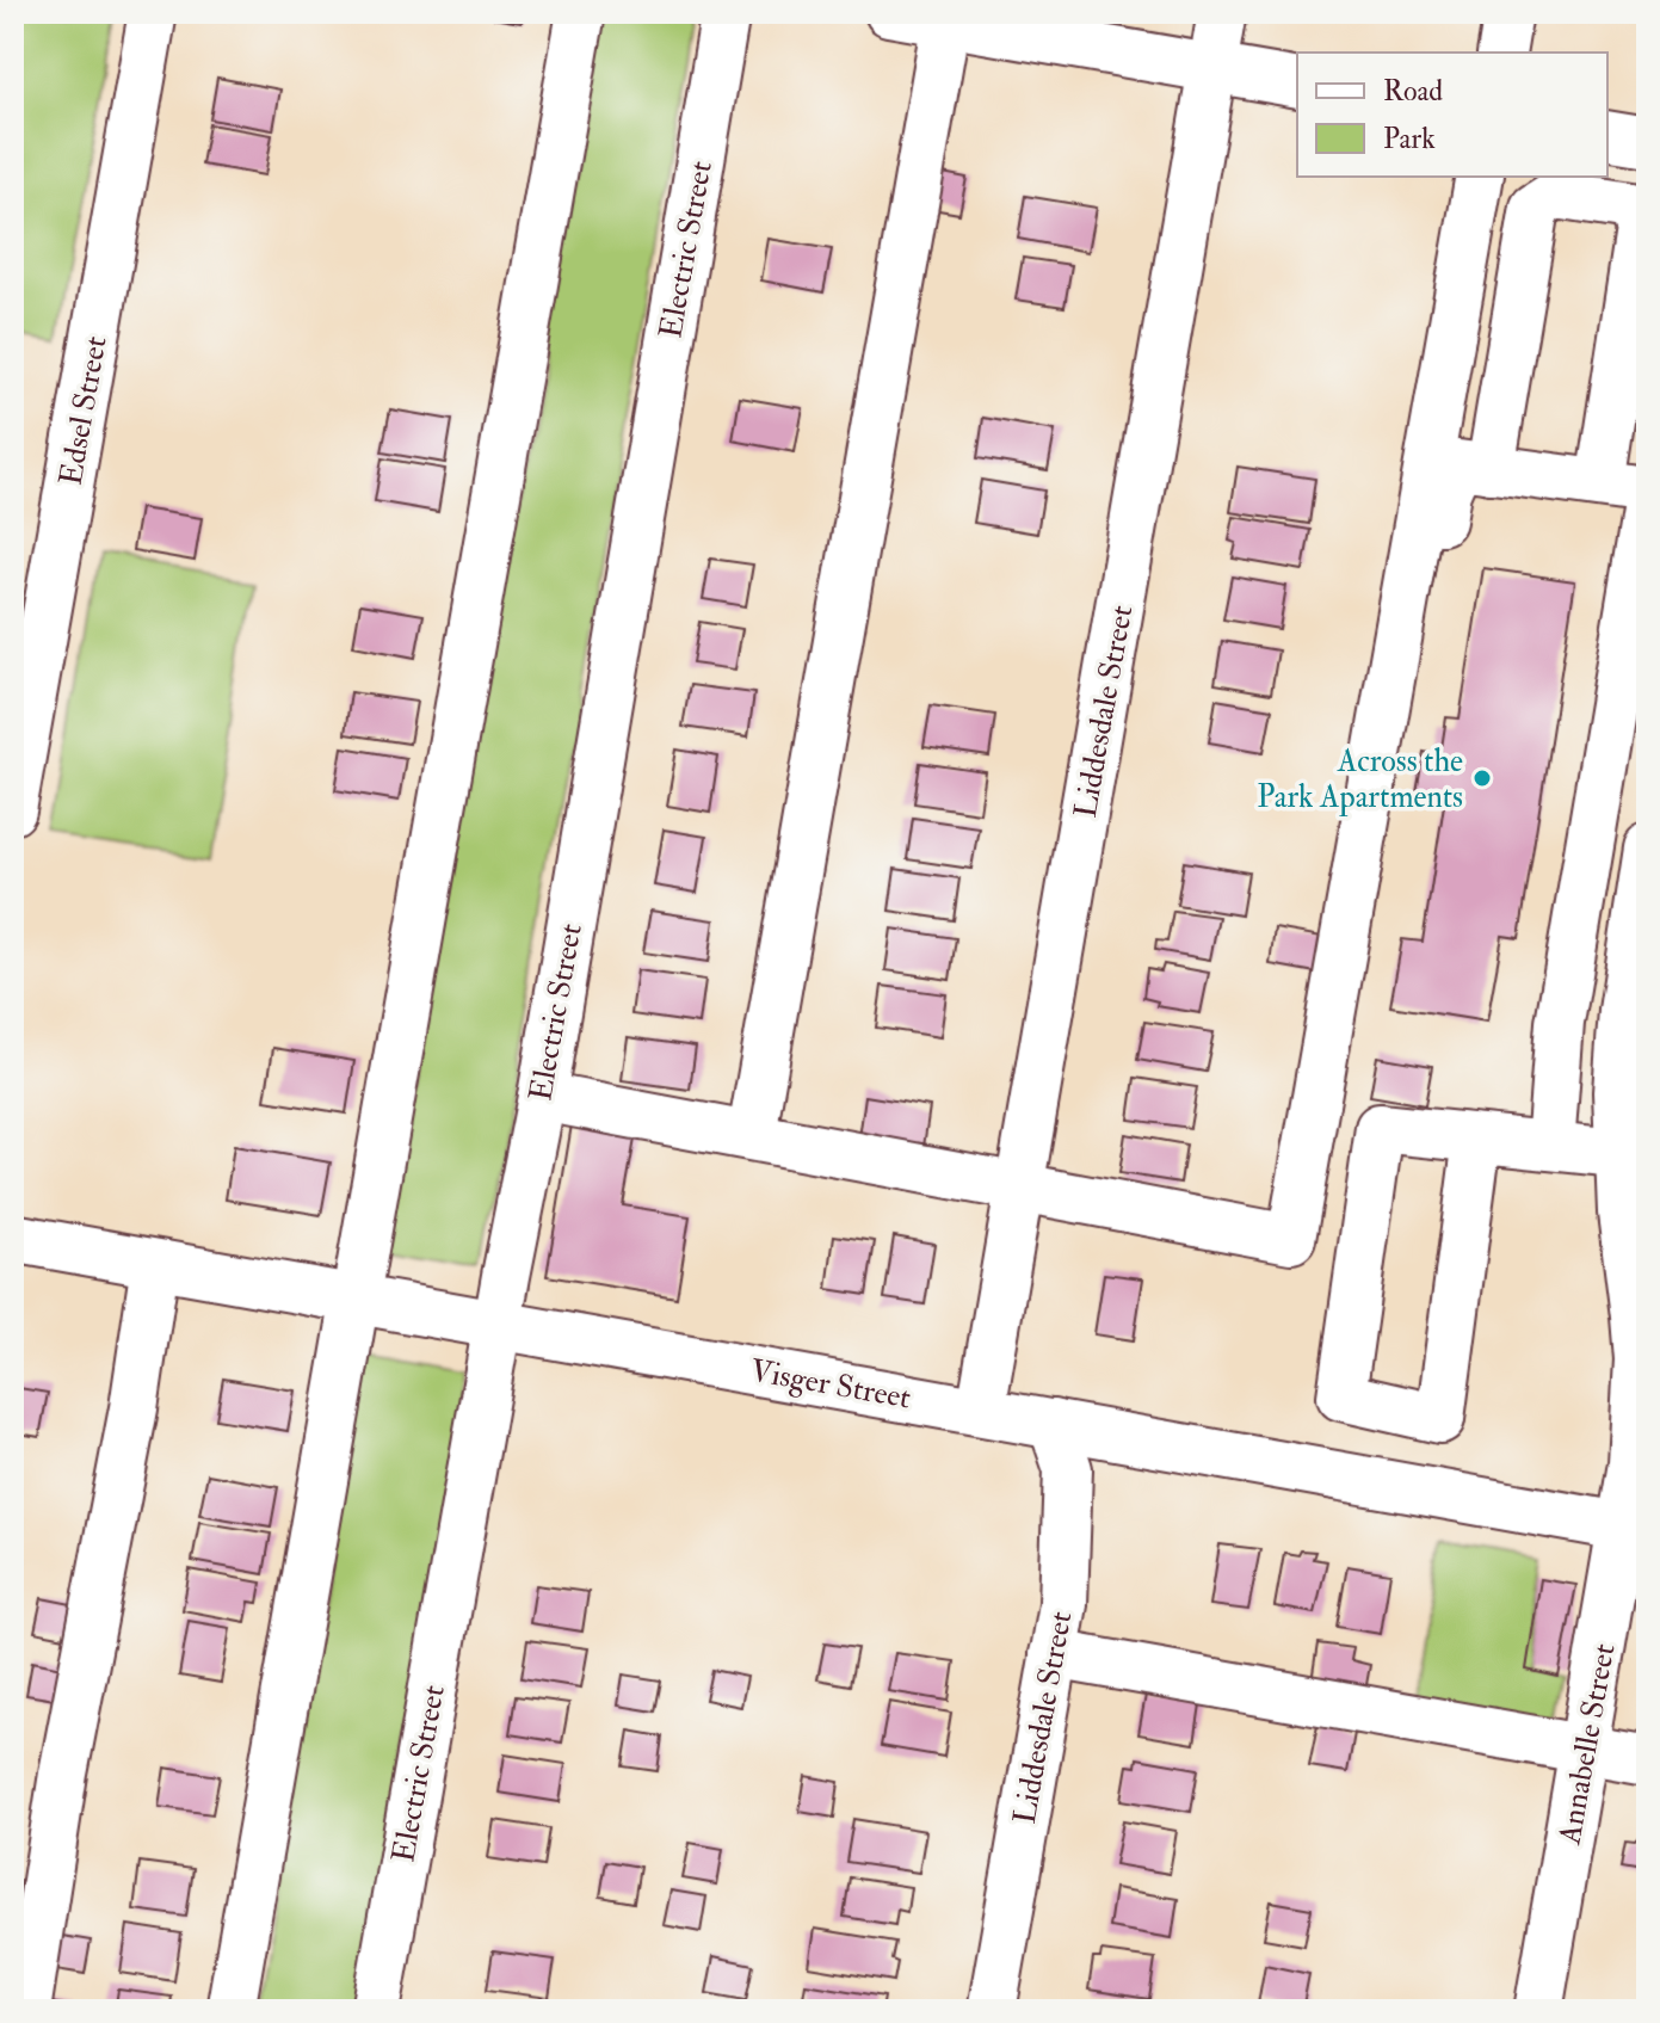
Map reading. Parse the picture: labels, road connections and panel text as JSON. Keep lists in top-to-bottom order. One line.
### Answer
{"streets":{"street":["Electric Street","Edsel Street","Liddesdale Street","Visger Street","Annabelle Street"]},"crossings":[["Electric Street","Visger Street"],["Liddesdale Street","Visger Street"],["Visger Street","Annabelle Street"]],"places":["Across the Park Apartments"],"legend":["Road","Park"]}
